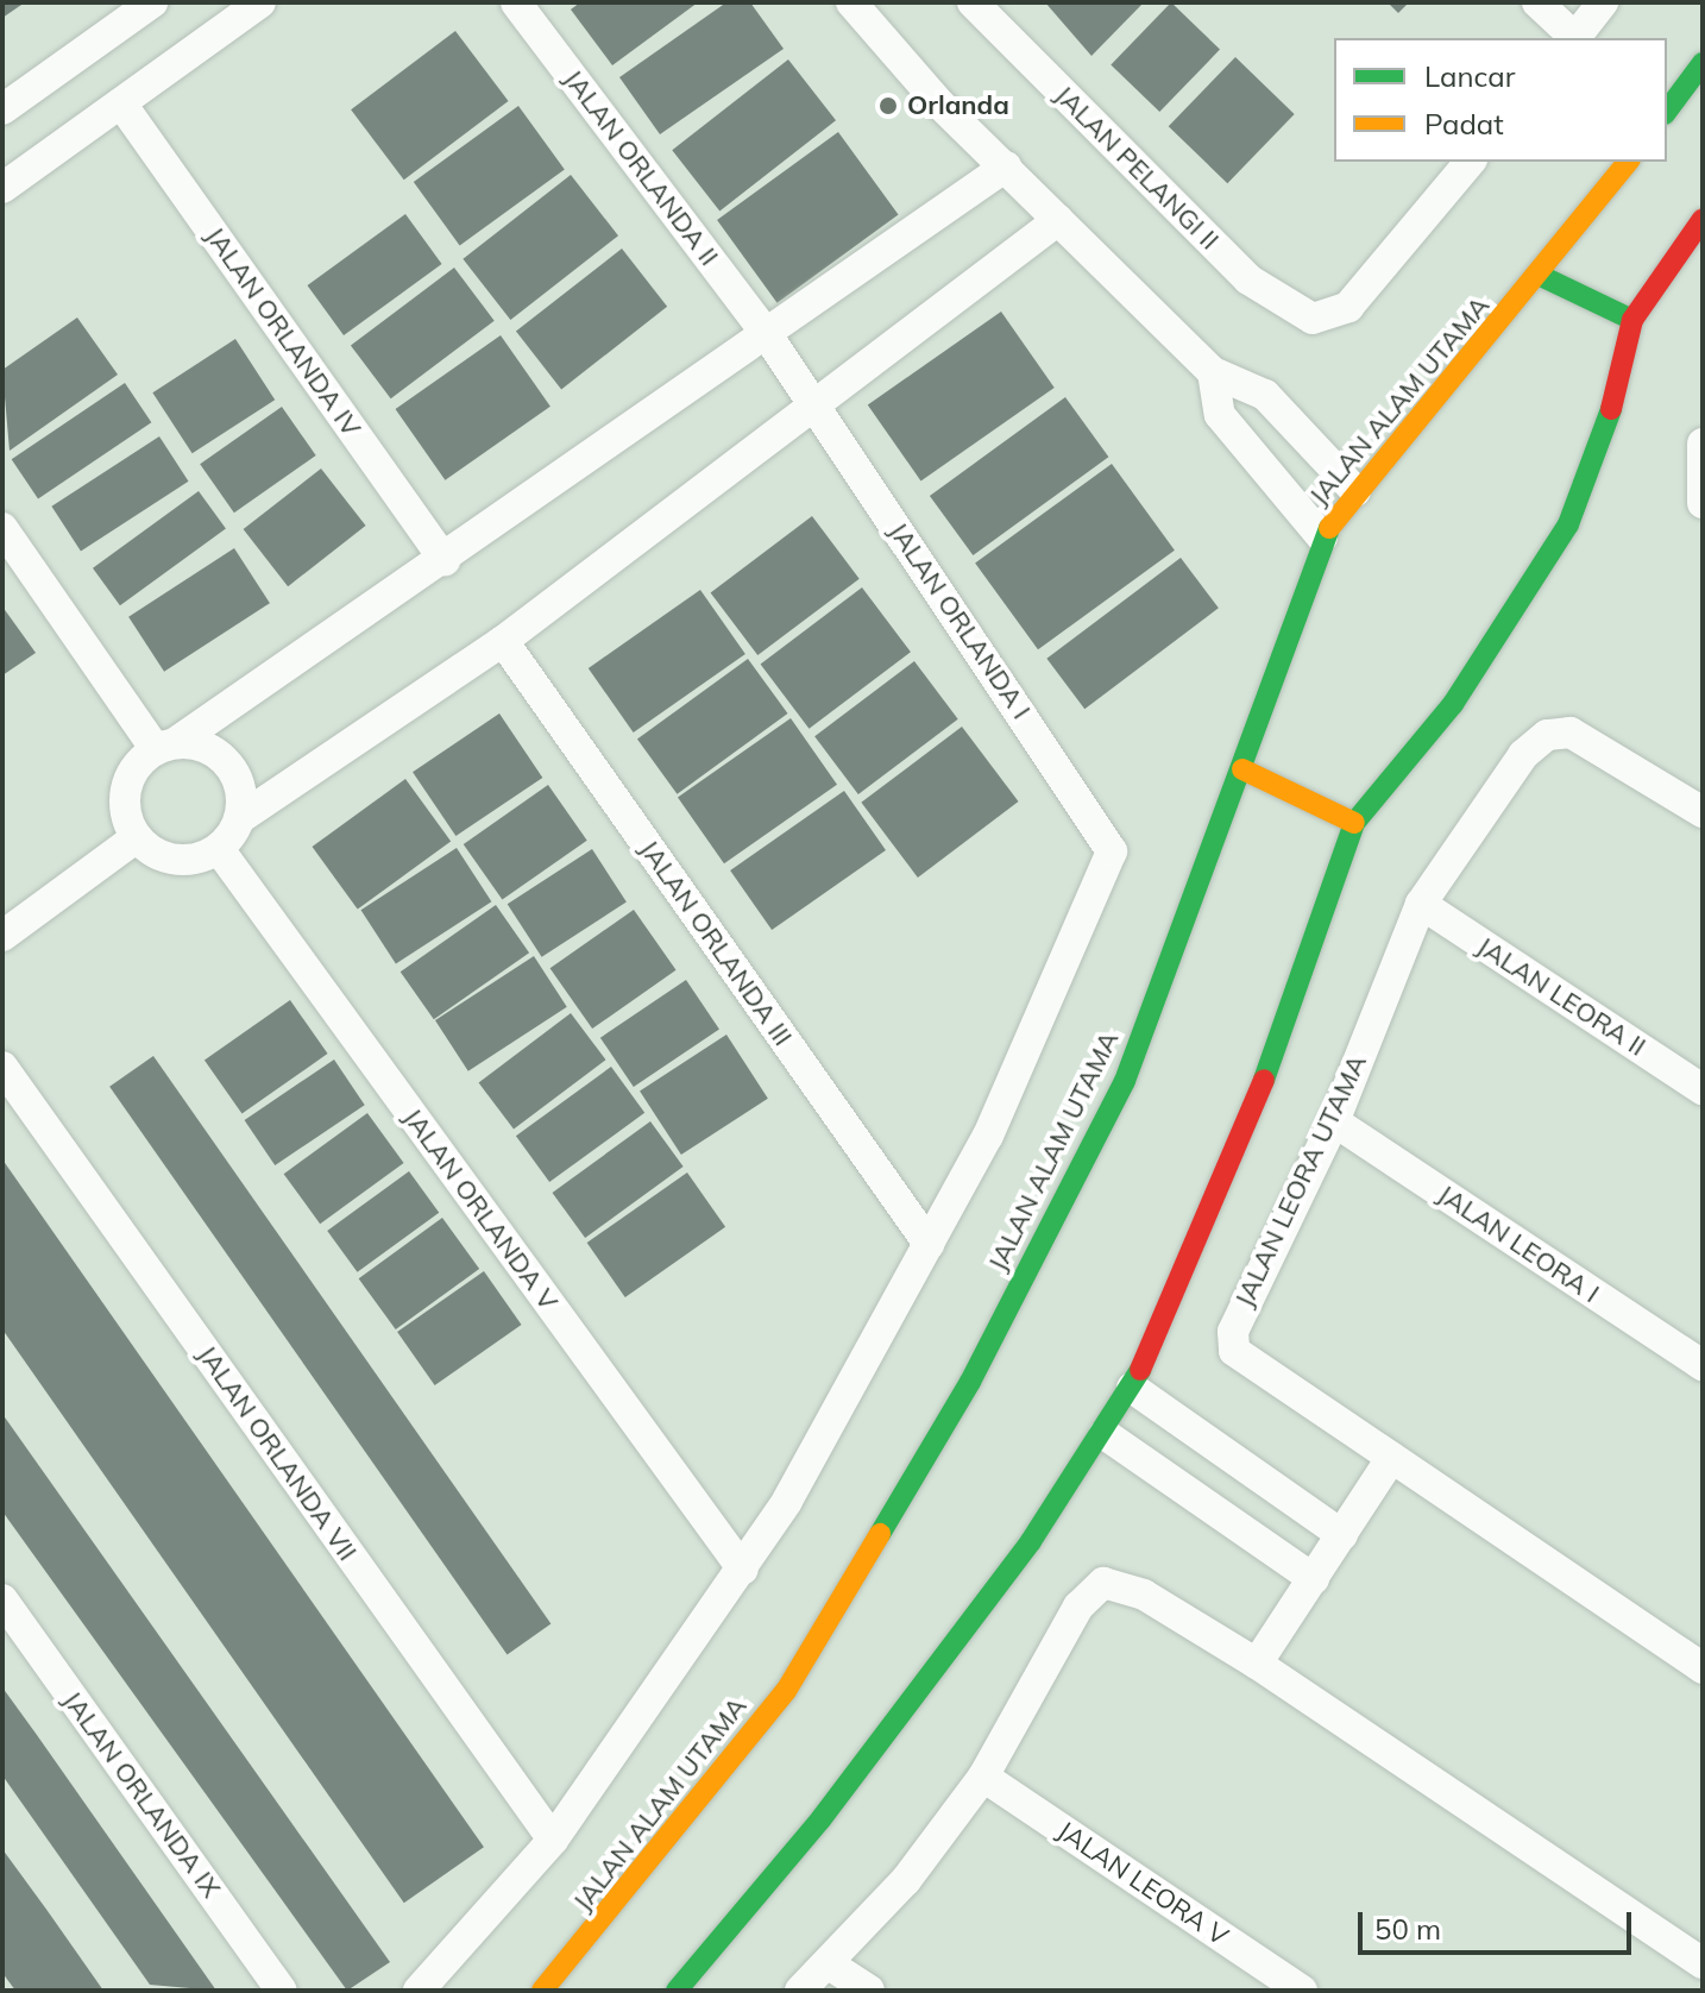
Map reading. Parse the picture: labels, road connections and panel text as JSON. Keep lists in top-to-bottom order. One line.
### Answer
{"streets":{"main road":["JALAN ALAM UTAMA"],"street":["JALAN ORLANDA II","JALAN PELANGI II","JALAN ORLANDA IV","JALAN ORLANDA I","JALAN ORLANDA III","JALAN LEORA II","JALAN LEORA UTAMA","JALAN ORLANDA V","JALAN LEORA I","JALAN ORLANDA VII","JALAN ORLANDA IX","JALAN LEORA V"]},"crossings":[["JALAN ORLANDA II","JALAN ORLANDA I"],["JALAN ORLANDA I","JALAN ORLANDA III"],["JALAN LEORA II","JALAN LEORA UTAMA"],["JALAN LEORA UTAMA","JALAN LEORA I"]],"places":["Orlanda"],"legend":["Lancar","Padat"],"scale_bar":"50 m"}
